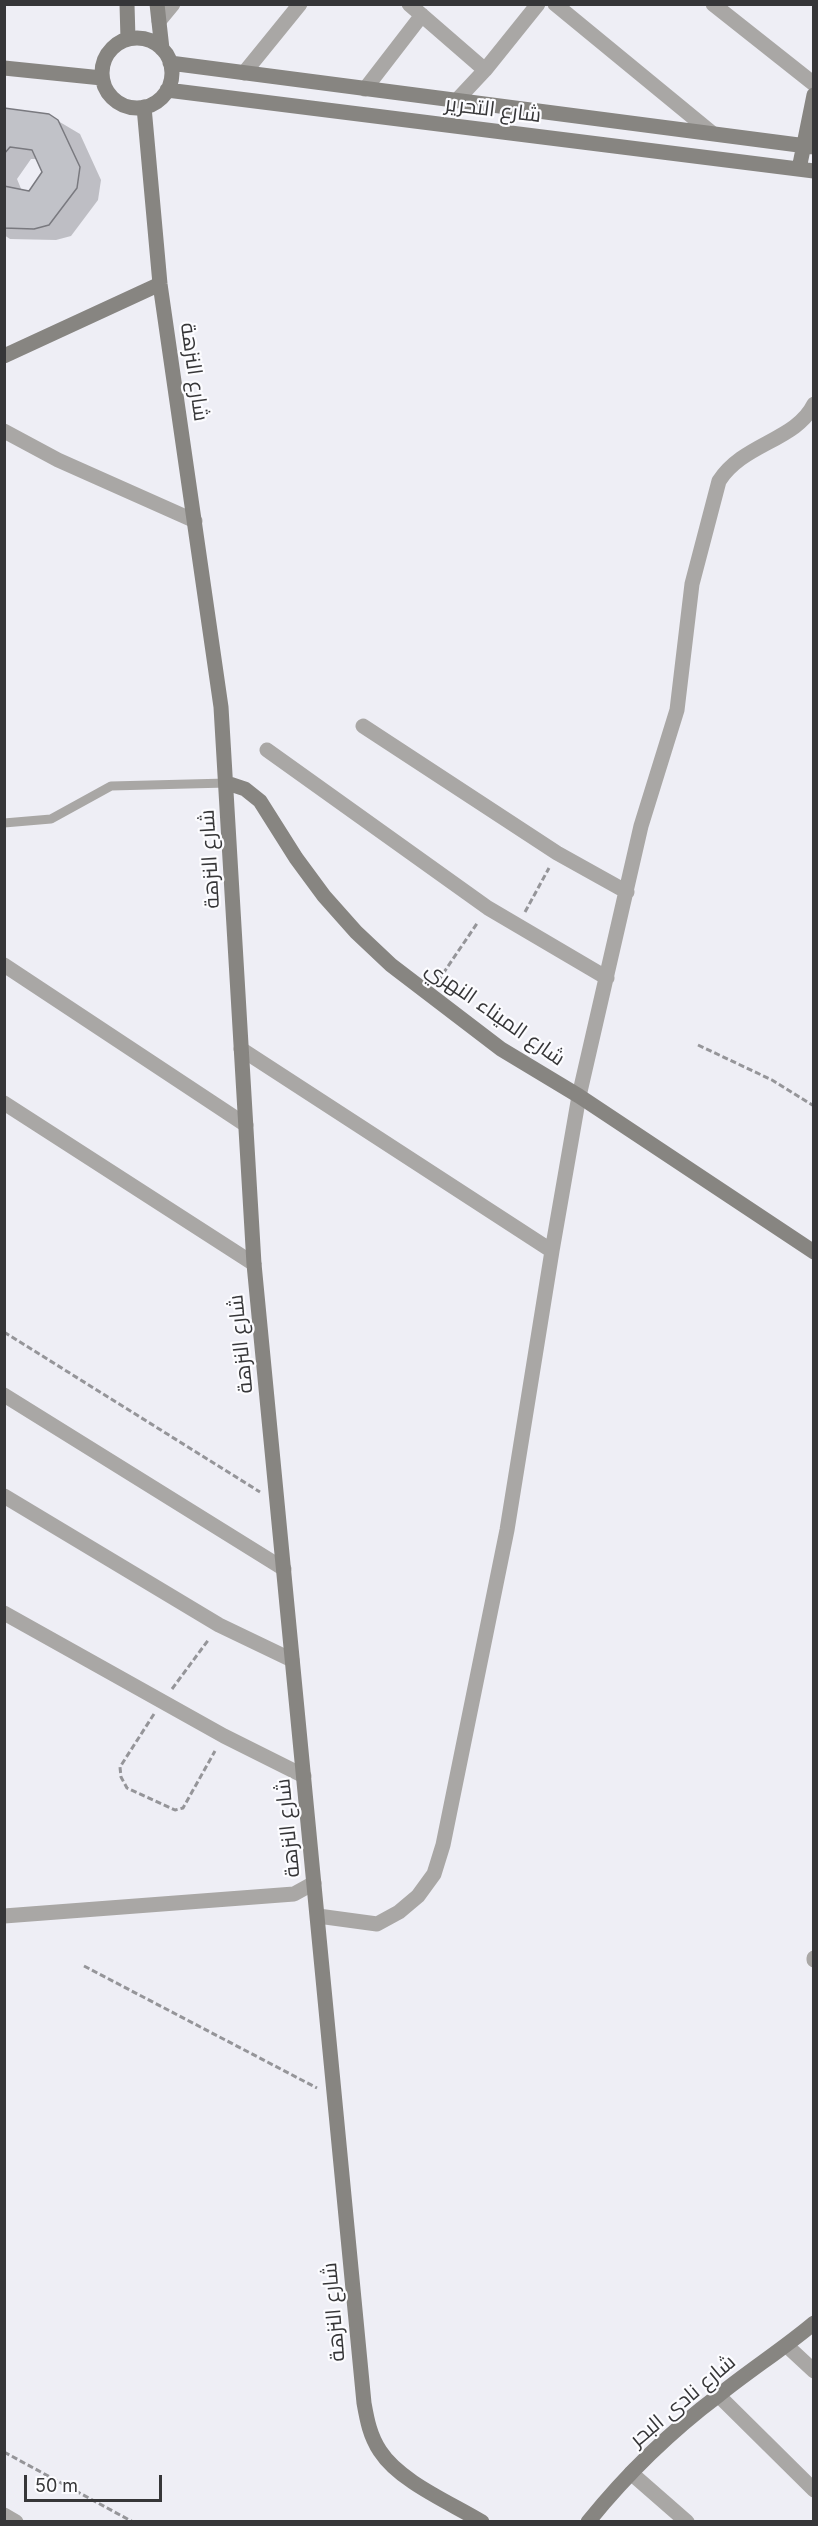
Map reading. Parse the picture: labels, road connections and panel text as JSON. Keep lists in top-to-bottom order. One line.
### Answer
{"streets":{"main road":["شارع التحرير","شارع النزهة","شارع الميناء النهري","شارع نادى البحر"]},"crossings":[["شارع التحرير","شارع النزهة"],["شارع النزهة","شارع الميناء النهري"]],"scale_bar":"50 m"}
